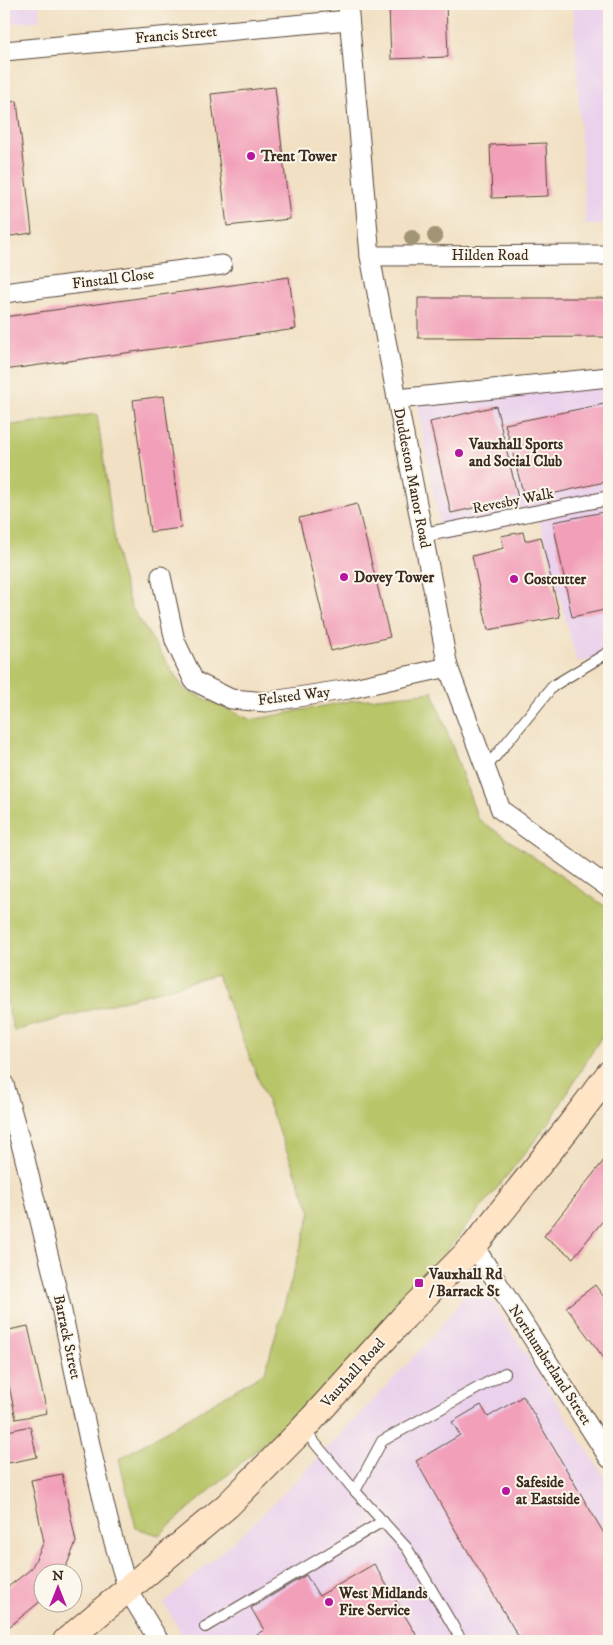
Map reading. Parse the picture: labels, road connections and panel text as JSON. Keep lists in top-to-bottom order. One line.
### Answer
{"streets":{"main road":["Vauxhall Road"],"street":["Francis Street","Hilden Road","Finstall Close","Duddeston Manor Road","Revesby Walk","Felsted Way","Barrack Street","Northumberland Street"]},"crossings":[["Francis Street","Duddeston Manor Road"],["Hilden Road","Duddeston Manor Road"],["Duddeston Manor Road","Revesby Walk"],["Duddeston Manor Road","Felsted Way"],["Barrack Street","Vauxhall Road"],["Northumberland Street","Vauxhall Road"]],"places":{"other":["Trent Tower","Vauxhall Sports and Social Club","Dovey Tower","Costcutter","Safeside at Eastside","West Midlands Fire Service"],"transit":["Vauxhall Rd / Barrack St"]},"north":"top"}
